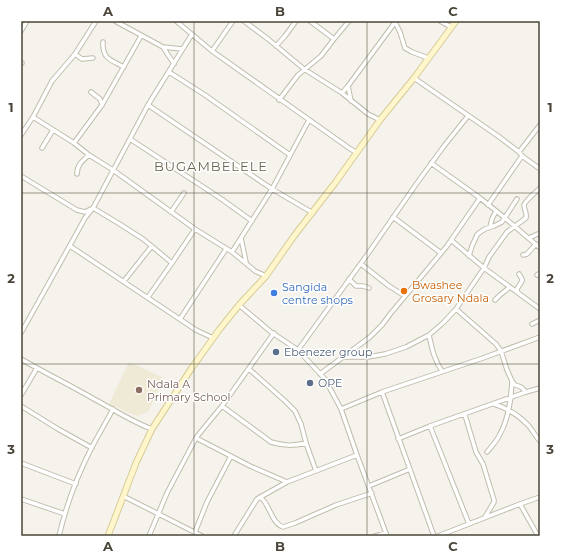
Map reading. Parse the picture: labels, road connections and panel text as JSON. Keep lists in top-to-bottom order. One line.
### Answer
{"districts":["BUGAMBELELE"],"places":["Bwashee Grosary Ndala","Sangida centre shops","Ebenezer group","OPE","Ndala A Primary School"],"grid":{"columns":["A","B","C"],"rows":["1","2","3"]}}
